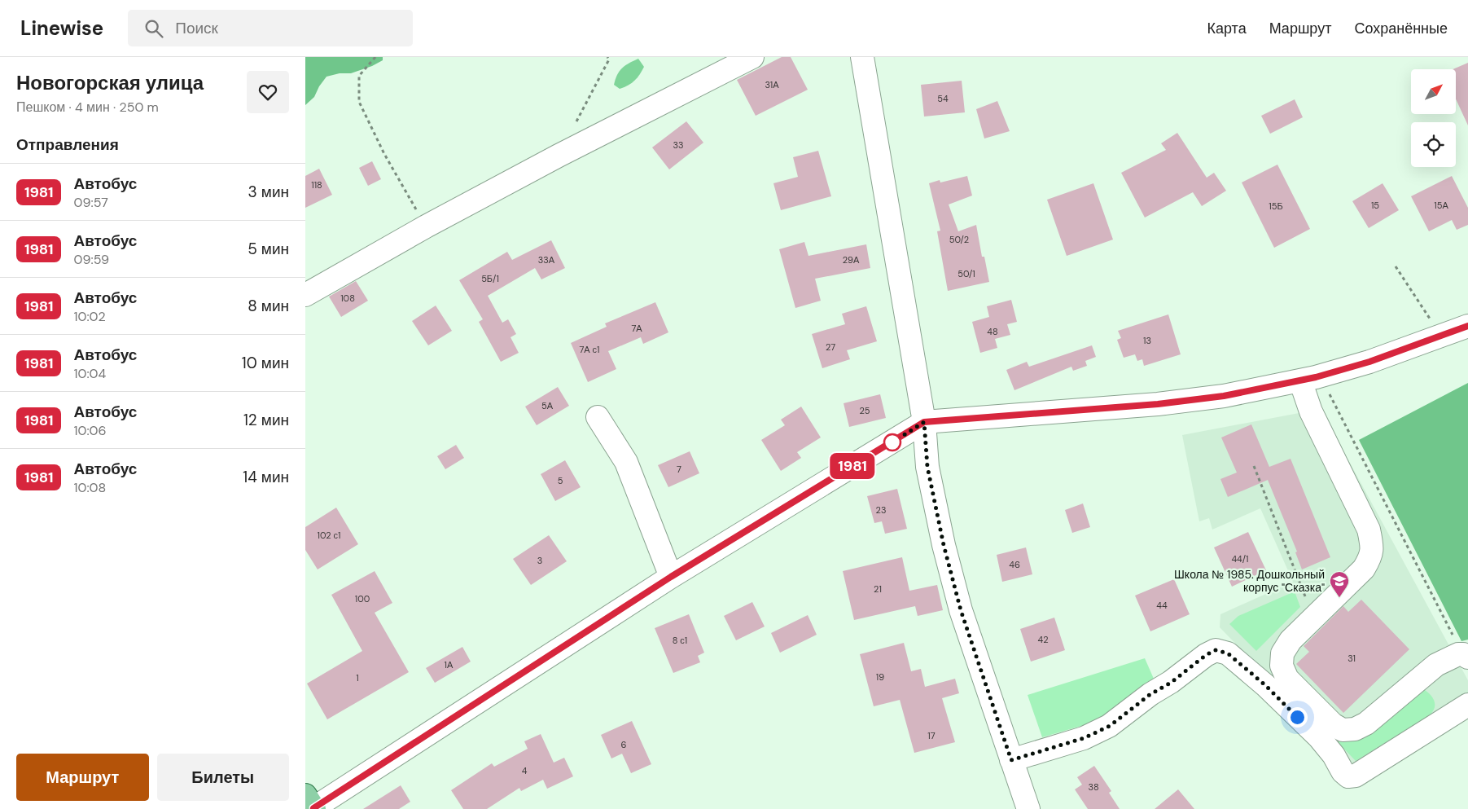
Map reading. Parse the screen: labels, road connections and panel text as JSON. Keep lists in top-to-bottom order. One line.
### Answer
{"places":{"school or university":["Школа № 1985. Дошкольный корпус \"Сказка\""]},"lines":["bus line 1981"],"house_numbers":["31А","54","33","118","15","15А","15Б","50/2","33А","29А","50/1","5Б/1","108","7А","48","13","27","7А с1","5А","25","7","5","23","102 с1","44/1","3","46","21","100","44","42","8 с1","31","1А","19","1","17","6","4","38"],"north":"top right","page":{"header":"Linewise","search":"Поиск","nav":["Карта","Маршрут","Сохранённые"],"heading":[["Новогорская улица","Пешком · 4 мин · 250 m"],"Отправления"],"on_map":"1981","list":[{"mark":"1981","name":"Автобус","note":"09:57","value":"3 мин"},{"mark":"1981","name":"Автобус","note":"09:59","value":"5 мин"},{"mark":"1981","name":"Автобус","note":"10:02","value":"8 мин"},{"mark":"1981","name":"Автобус","note":"10:04","value":"10 мин"},{"mark":"1981","name":"Автобус","note":"10:06","value":"12 мин"},{"mark":"1981","name":"Автобус","note":"10:08","value":"14 мин"}],"buttons":["Маршрут","Билеты"]}}
